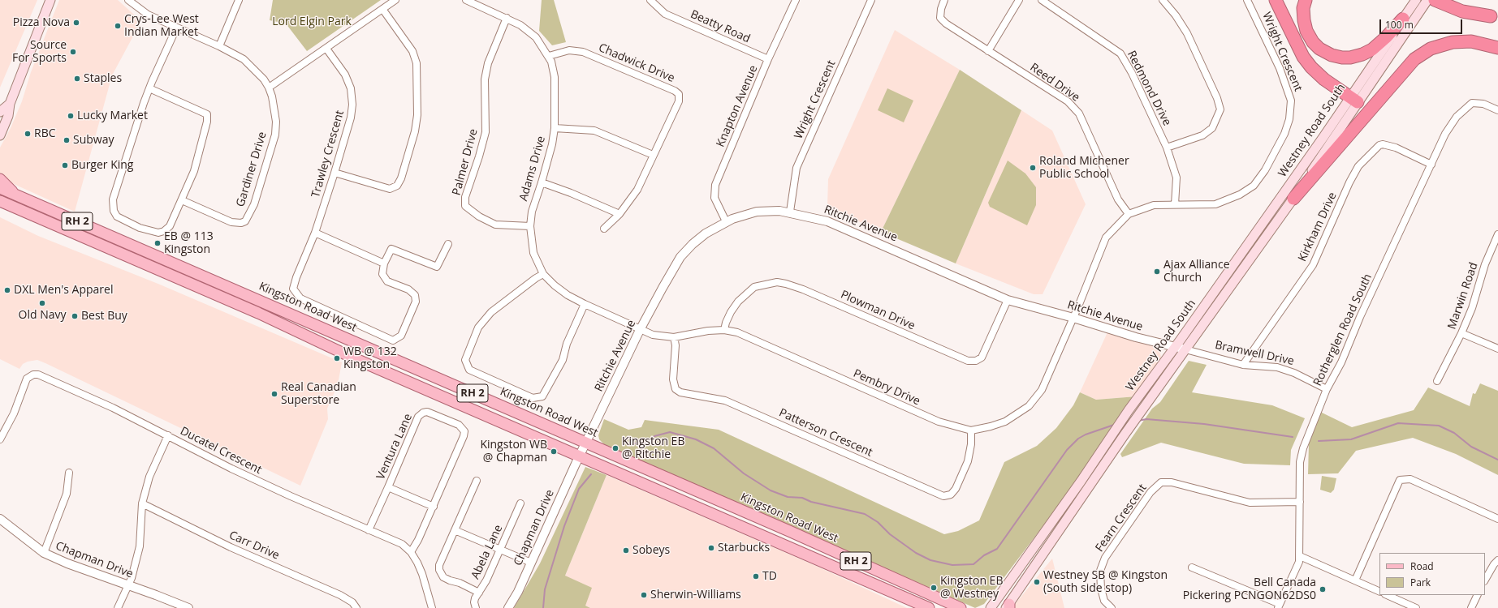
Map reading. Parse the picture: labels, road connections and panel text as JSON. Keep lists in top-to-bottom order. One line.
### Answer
{"streets":{"main road":["Westney Road South","RH 2","Kingston Road West"],"street":["Beatty Road","Wright Crescent","Chadwick Drive","Reed Drive","Redmond Drive","Knapton Avenue","Trawley Crescent","Palmer Drive","Adams Drive","Gardiner Drive","Ritchie Avenue","Kirkham Drive","Marwin Road","Plowman Drive","Rotherglen Road South","Bramwell Drive","Pembry Drive","Patterson Crescent","Ventura Lane","Ducatel Crescent","Fearn Crescent","Chapman Drive","Carr Drive","Abela Lane"]},"crossings":[["Beatty Road","Knapton Avenue"],["Wright Crescent","Reed Drive"],["Wright Crescent","Redmond Drive"],["Wright Crescent","Ritchie Avenue"],["Wright Crescent","Pembry Drive"],["Chadwick Drive","Adams Drive"],["Knapton Avenue","Ritchie Avenue"],["Westney Road South","Ritchie Avenue"],["Westney Road South","Bramwell Drive"],["Palmer Drive","Adams Drive"],["Adams Drive","Ritchie Avenue"],["Adams Drive","Pembry Drive"],["RH 2","Ritchie Avenue"],["RH 2","Chapman Drive"],["Ritchie Avenue","Kingston Road West"],["Ritchie Avenue","Plowman Drive"],["Ritchie Avenue","Bramwell Drive"],["Ritchie Avenue","Pembry Drive"],["Ritchie Avenue","Chapman Drive"],["Kirkham Drive","Rotherglen Road South"],["Kirkham Drive","Bramwell Drive"],["Plowman Drive","Pembry Drive"],["Rotherglen Road South","Bramwell Drive"],["Rotherglen Road South","Fearn Crescent"],["Pembry Drive","Patterson Crescent"],["Ventura Lane","Ducatel Crescent"]],"parks":["Lord Elgin Park"],"places":["Pizza Nova","Crys-Lee West Indian Market","Source For Sports","Staples","Lucky Market","RBC","Subway","Burger King","Roland Michener Public School","EB @ 113 Kingston","Ajax Alliance Church","DXL Men's Apparel","Old Navy","Best Buy","WB @ 132 Kingston","Real Canadian Superstore","Kingston EB @ Ritchie","Kingston WB @ Chapman","Starbucks","Sobeys","TD","Westney SB @ Kingston (South side stop)","Kingston EB @ Westney","Bell Canada Pickering PCNGON62DS0","Sherwin-Williams"],"legend":["Road","Park"],"scale_bar":"100 m"}
